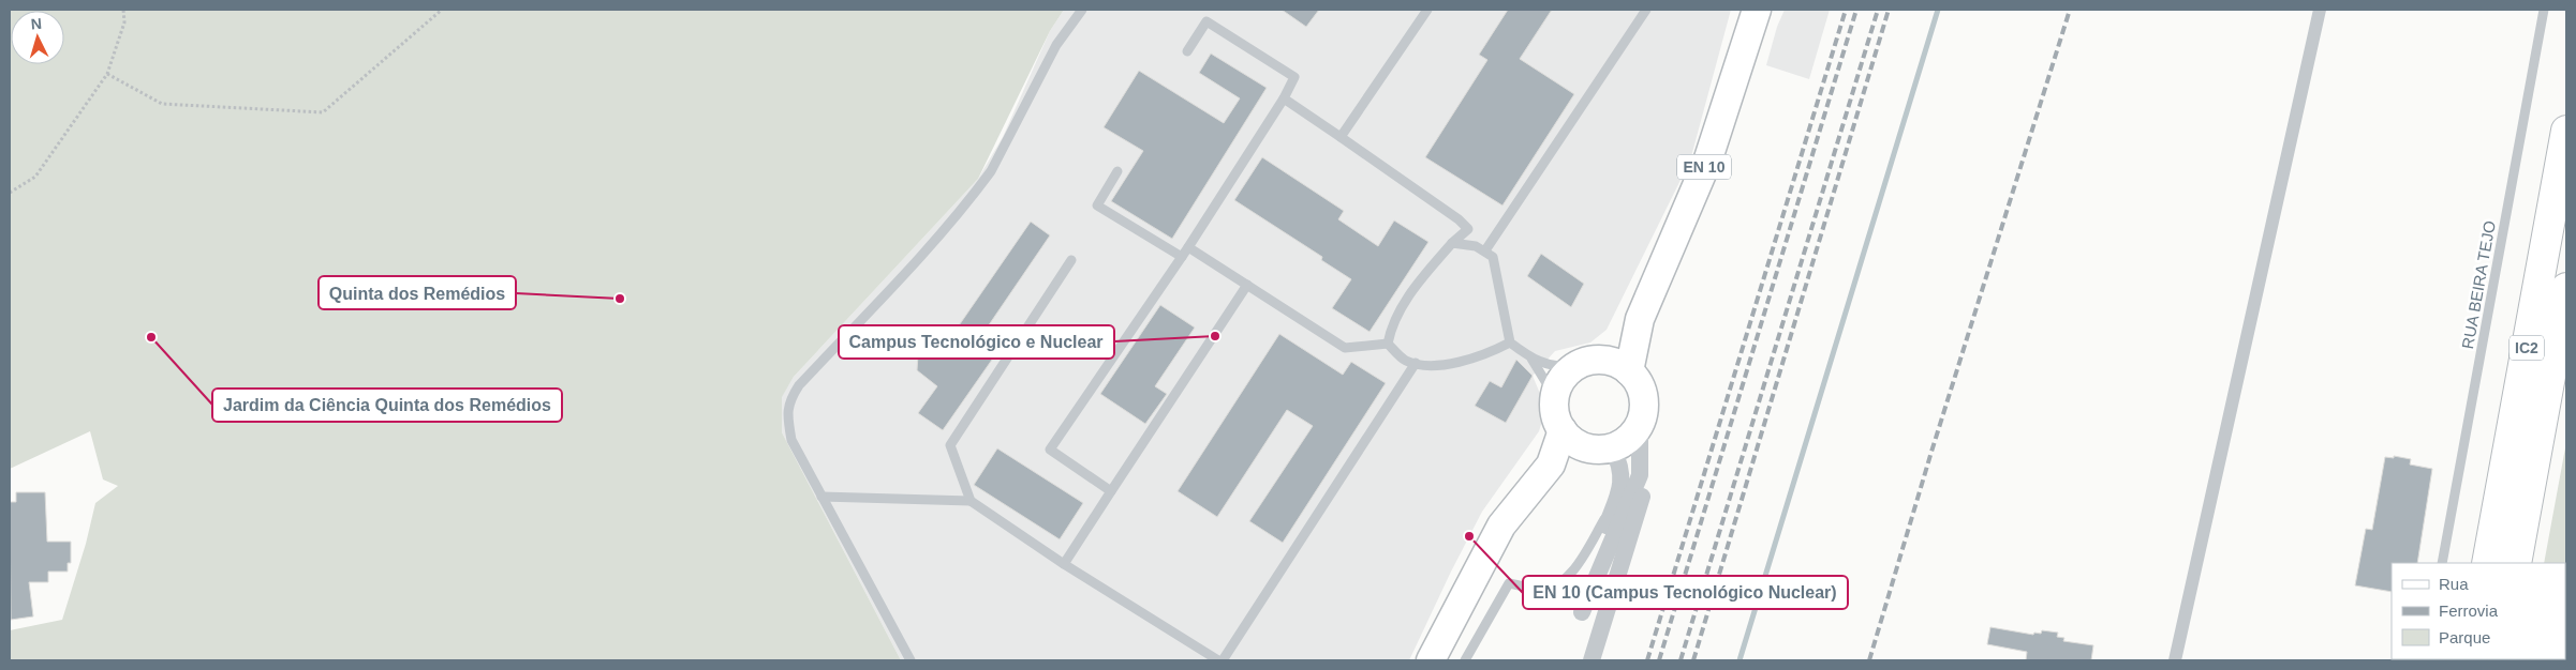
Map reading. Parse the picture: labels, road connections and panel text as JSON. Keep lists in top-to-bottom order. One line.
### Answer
{"streets":{"highway":["IC2"],"main road":["EN 10"],"lane":["RUA BEIRA TEJO"]},"places":["Quinta dos Remédios","Campus Tecnológico e Nuclear","Jardim da Ciência Quinta dos Remédios","EN 10 (Campus Tecnológico Nuclear)"],"legend":["Rua","Ferrovia","Parque"],"north":"top"}
